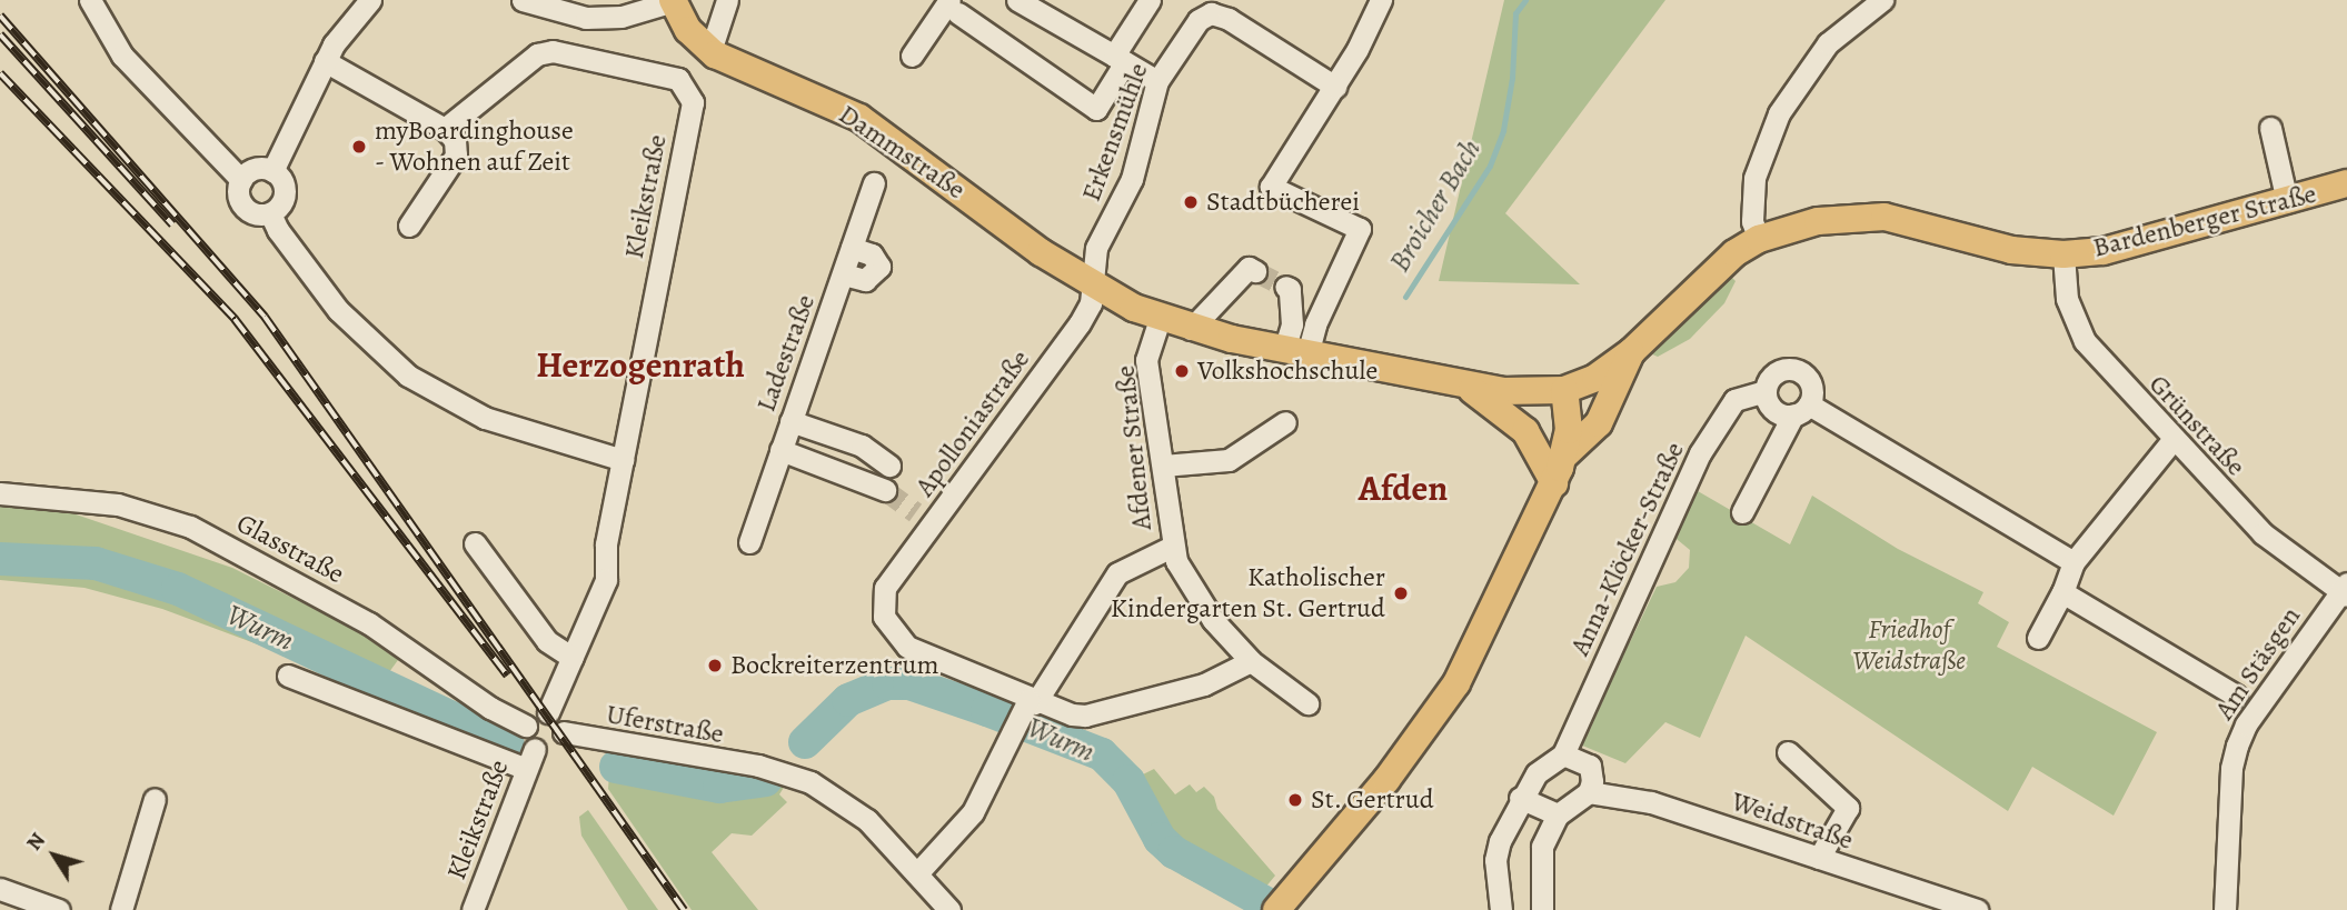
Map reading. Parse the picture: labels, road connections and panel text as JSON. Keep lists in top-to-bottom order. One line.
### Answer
{"streets":{"main road":["Dammstraße","Bardenberger Straße"],"street":["Erkensmühle","Kleikstraße","Ladestraße","Apolloniastraße","Grünstraße","Afdener Straße","Glasstraße","Anna-Klöcker-Straße","Am Stäsgen","Uferstraße","Weidstraße"]},"crossings":[["Erkensmühle","Dammstraße"],["Erkensmühle","Apolloniastraße"],["Dammstraße","Bardenberger Straße"],["Dammstraße","Apolloniastraße"],["Dammstraße","Afdener Straße"],["Kleikstraße","Glasstraße"],["Kleikstraße","Uferstraße"],["Bardenberger Straße","Grünstraße"],["Grünstraße","Am Stäsgen"],["Glasstraße","Uferstraße"]],"districts":["Herzogenrath","Afden"],"water":["Broicher Bach","Wurm"],"parks":["Friedhof Weidstraße"],"places":["myBoardinghouse - Wohnen auf Zeit","Stadtbücherei","Volkshochschule","Katholischer Kindergarten St. Gertrud","Bockreiterzentrum","St. Gertrud"],"north":"top left"}
